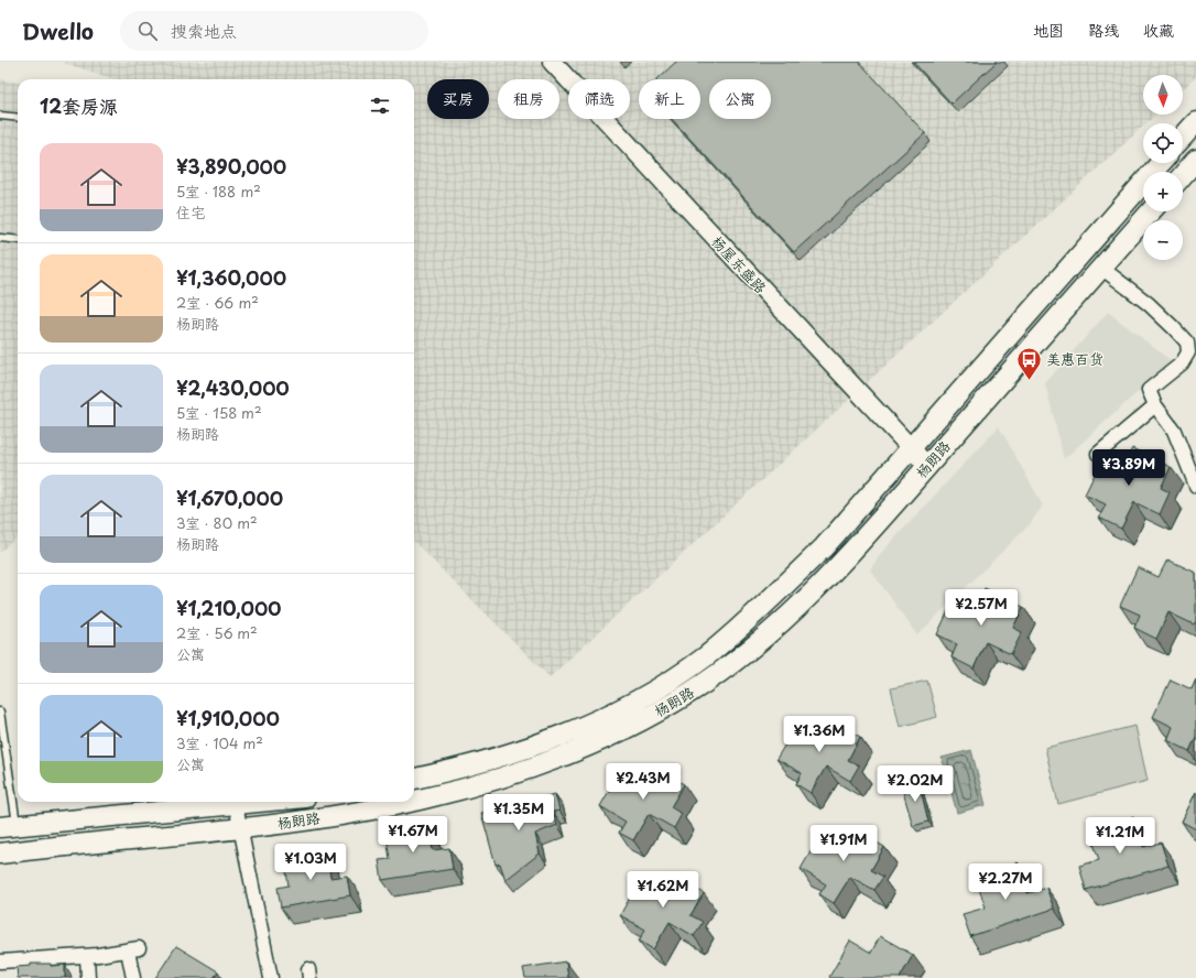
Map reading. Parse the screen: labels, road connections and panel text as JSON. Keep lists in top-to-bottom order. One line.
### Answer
{"streets":{"main road":["杨朗路"],"street":["杨屋东盛路"]},"crossings":[["杨屋东盛路","杨朗路"]],"places":{"bus stop":["美惠百货"]},"north":"bottom","page":{"header":"Dwello","search":"搜索地点","nav":["地图","路线","收藏"],"map_buttons":["+","−"],"chip":["买房","租房","筛选","新上","公寓"],"heading":"12套房源","list":[{"name":"¥3,890,000","note":"5室 · 188 m² · 住宅"},{"name":"¥1,360,000","note":"2室 · 66 m² · 杨朗路"},{"name":"¥2,430,000","note":"5室 · 158 m² · 杨朗路"},{"name":"¥1,670,000","note":"3室 · 80 m² · 杨朗路"},{"name":"¥1,210,000","note":"2室 · 56 m² · 公寓"},{"name":"¥1,910,000","note":"3室 · 104 m² · 公寓"}],"price":["¥3.89M","¥2.57M","¥1.36M","¥2.43M","¥2.02M","¥1.35M","¥1.67M","¥1.21M","¥1.91M","¥1.03M","¥2.27M","¥1.62M"]}}
